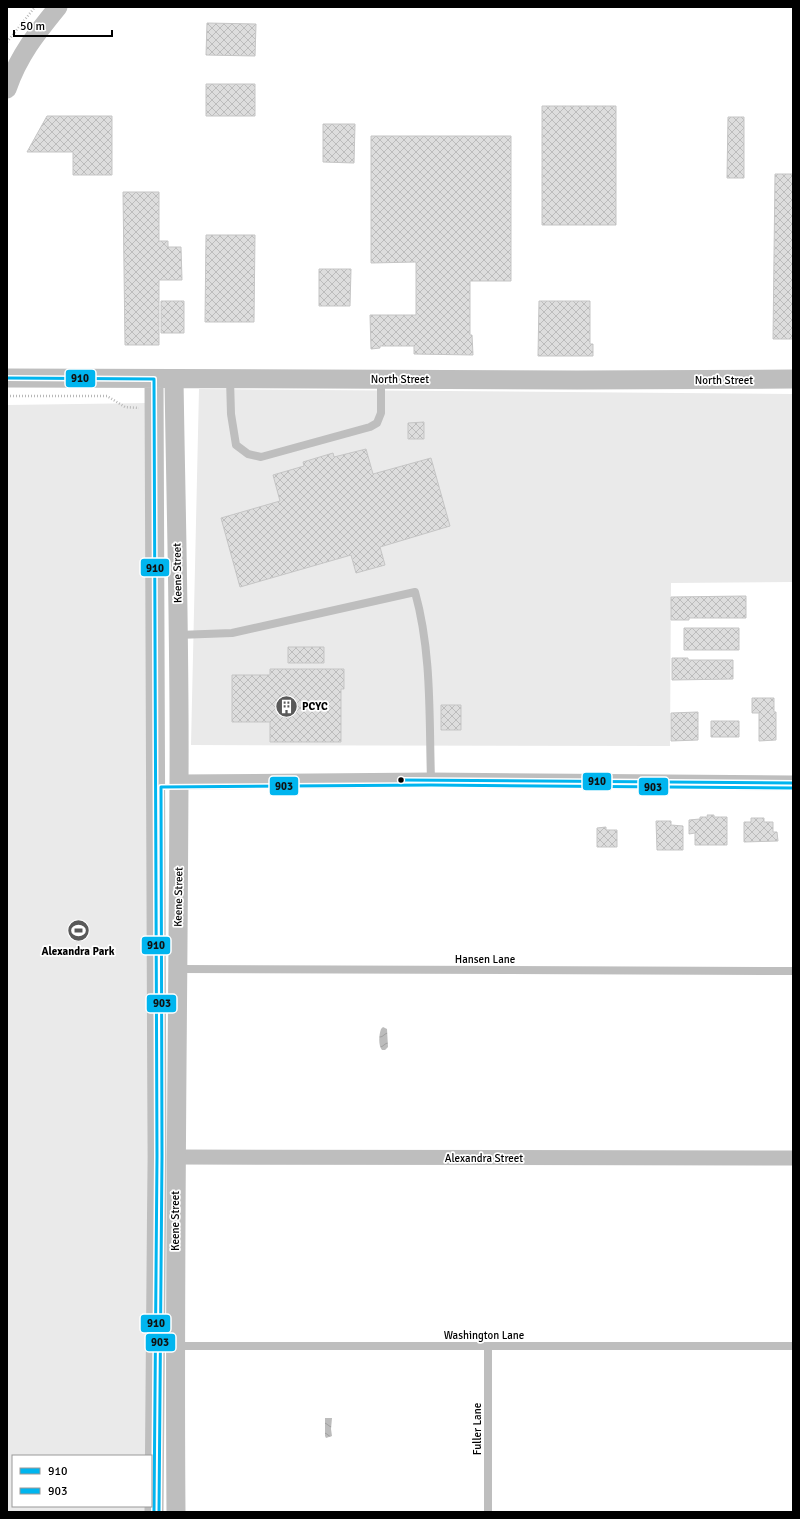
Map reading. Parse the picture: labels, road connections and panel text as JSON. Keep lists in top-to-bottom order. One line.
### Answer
{"streets":{"street":["North Street","Keene Street","Alexandra Street"],"lane":["Hansen Lane","Washington Lane","Fuller Lane"]},"crossings":[["North Street","Keene Street"],["Keene Street","Hansen Lane"],["Keene Street","Alexandra Street"],["Keene Street","Washington Lane"],["Washington Lane","Fuller Lane"]],"places":{"building":["PCYC"],"sports":["Alexandra Park"]},"lines":["transit line 910","transit line 903"],"legend":["910","903"],"scale_bar":"50 m"}
